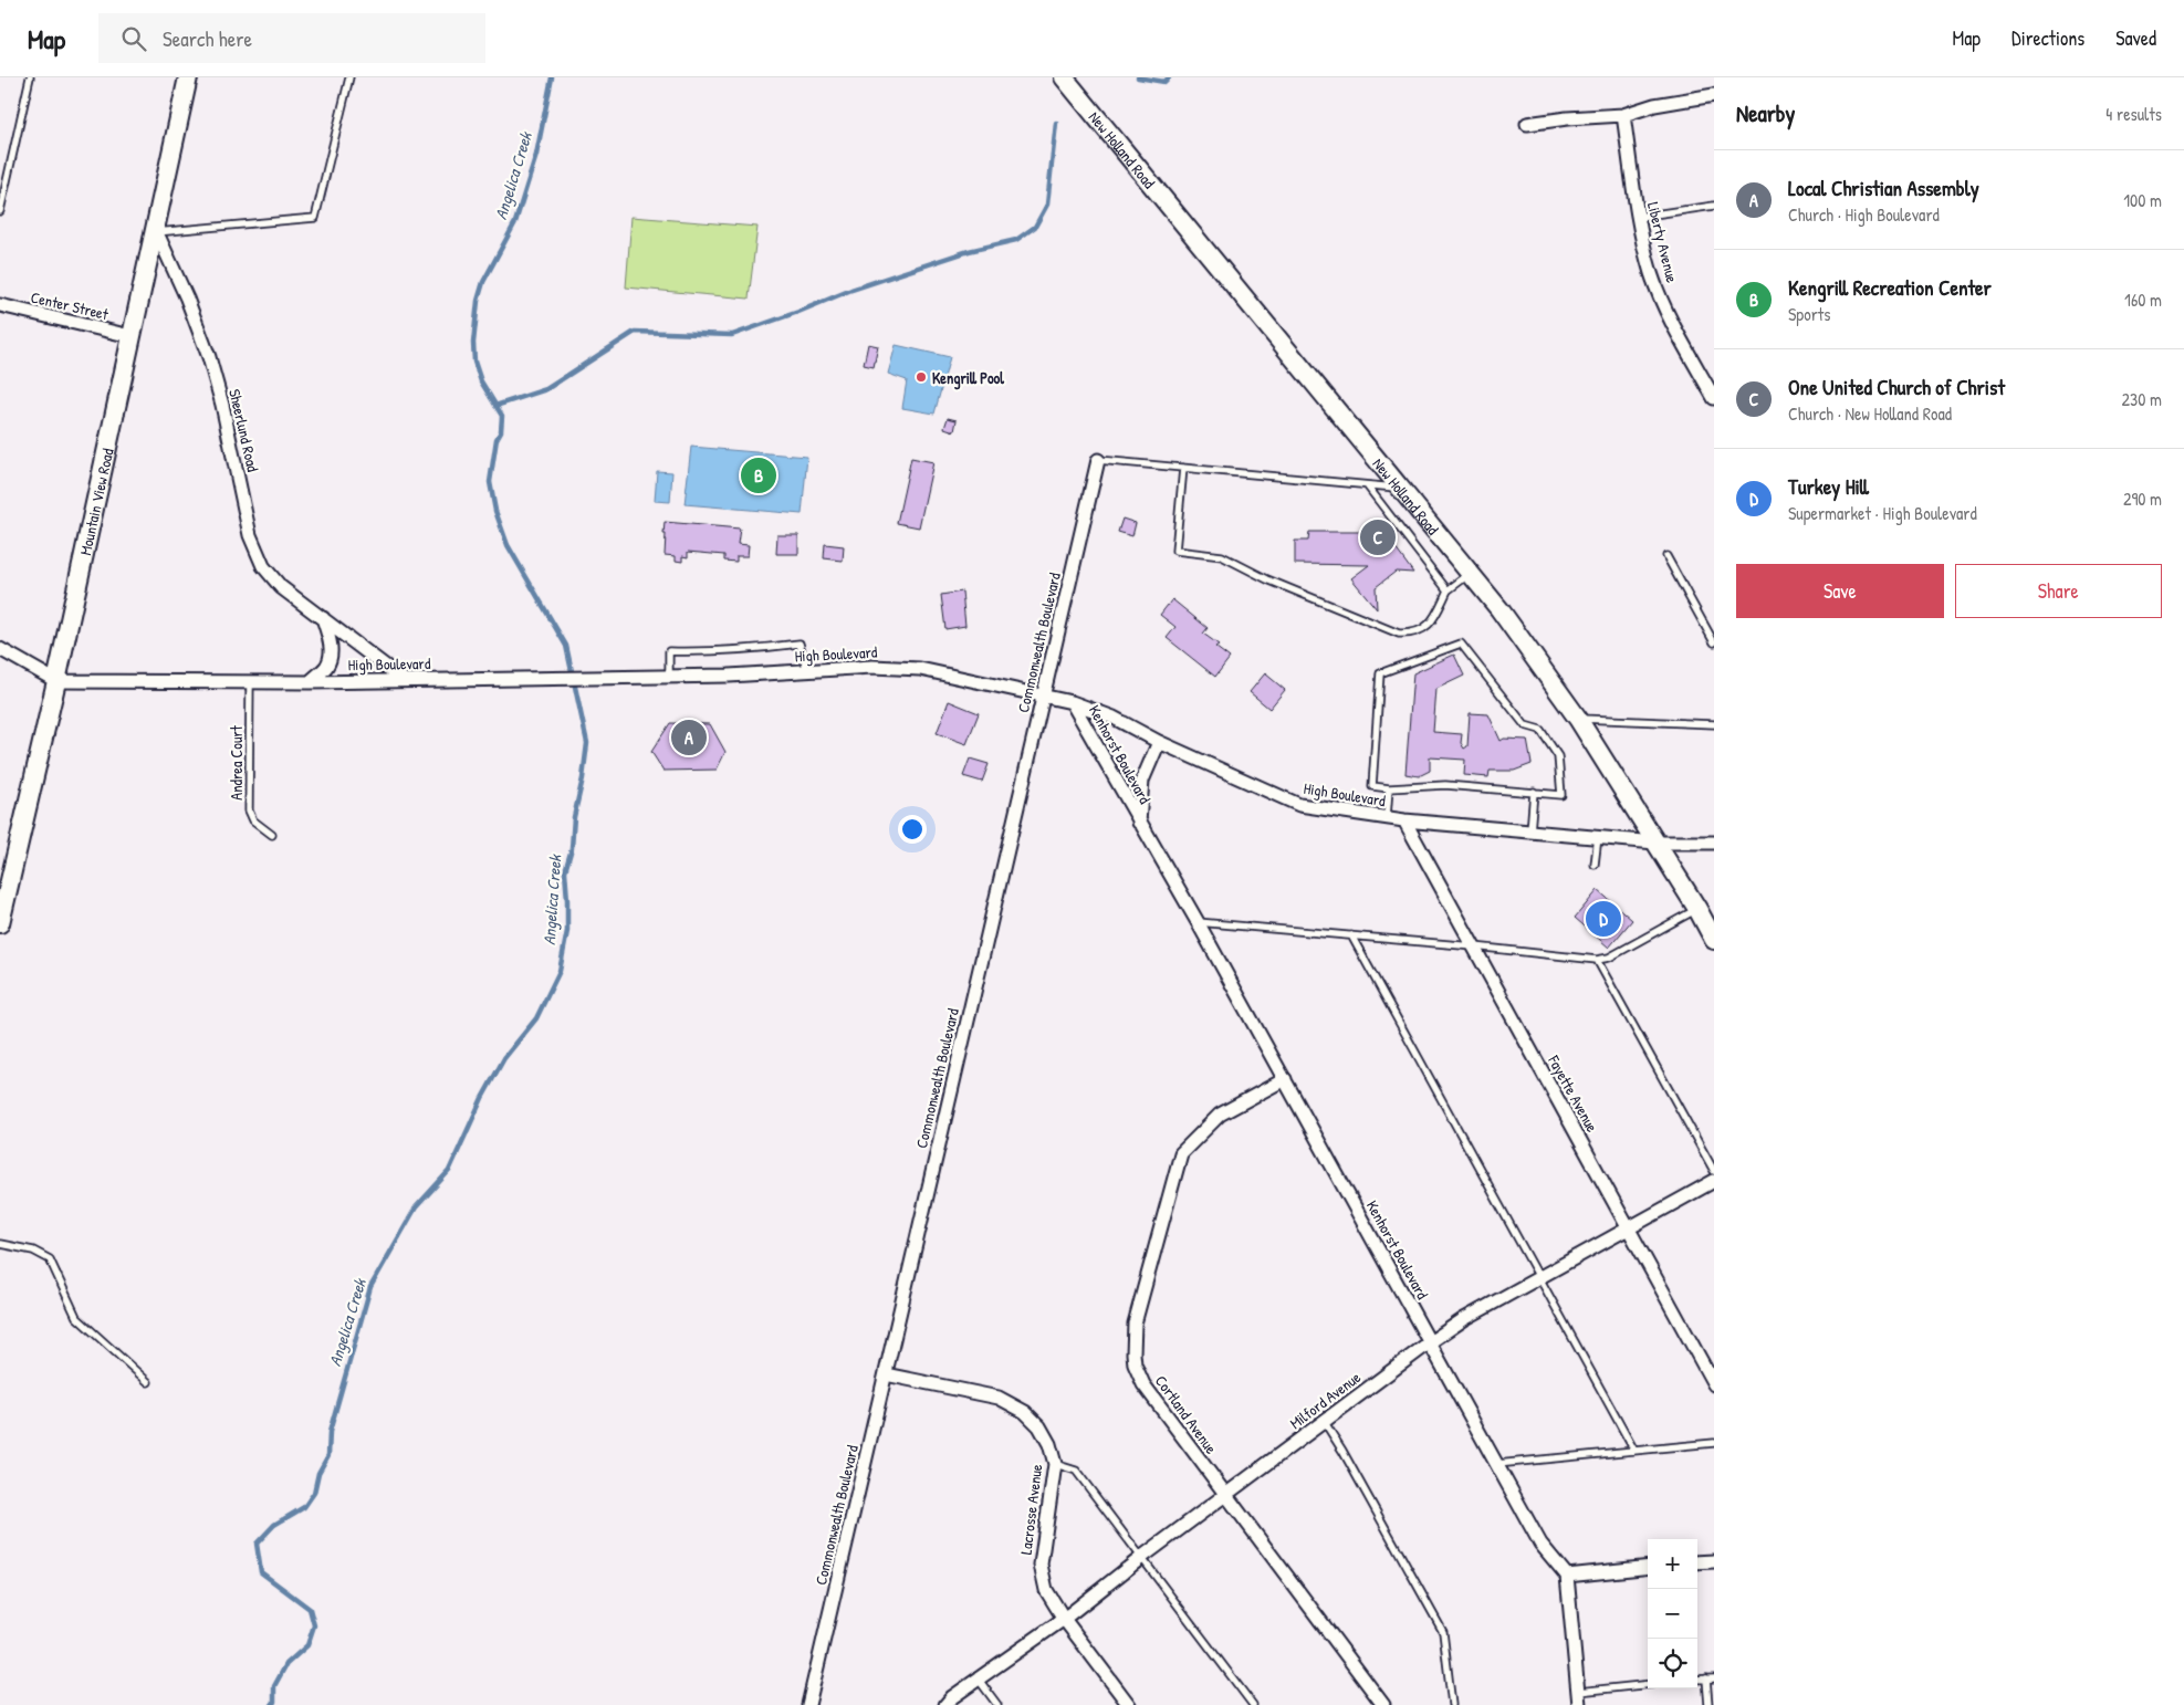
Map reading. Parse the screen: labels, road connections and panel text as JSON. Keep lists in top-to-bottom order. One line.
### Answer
{"streets":{"main road":["New Holland Road","Mountain View Road"],"street":["Liberty Avenue","Center Street","Sheerlund Road","Commonwealth Boulevard","High Boulevard","Kenhorst Boulevard","Fayette Avenue","Milford Avenue","Cortland Avenue","Lacrosse Avenue"],"lane":["Andrea Court"]},"crossings":[["New Holland Road","High Boulevard"],["Center Street","Mountain View Road"],["Sheerlund Road","Mountain View Road"],["Sheerlund Road","High Boulevard"],["Mountain View Road","High Boulevard"],["Commonwealth Boulevard","High Boulevard"],["Commonwealth Boulevard","Lacrosse Avenue"],["High Boulevard","Kenhorst Boulevard"],["High Boulevard","Andrea Court"],["High Boulevard","Fayette Avenue"],["Kenhorst Boulevard","Milford Avenue"],["Kenhorst Boulevard","Cortland Avenue"],["Fayette Avenue","Milford Avenue"],["Milford Avenue","Cortland Avenue"],["Milford Avenue","Lacrosse Avenue"]],"water":["Angelica Creek"],"places":["Kengrill Pool"],"page":{"header":"Map","search":"Search here","nav":["Map","Directions","Saved"],"heading":["Nearby","4 results"],"list":[{"mark":"A","name":"Local Christian Assembly","note":"Church · High Boulevard","value":"100 m"},{"mark":"B","name":"Kengrill Recreation Center","note":"Sports","value":"160 m"},{"mark":"C","name":"One United Church of Christ","note":"Church · New Holland Road","value":"230 m"},{"mark":"D","name":"Turkey Hill","note":"Supermarket · High Boulevard","value":"290 m"}],"pins":["B","C","A","D"],"buttons":["Save","Share"],"map_buttons":["+","−"]}}
